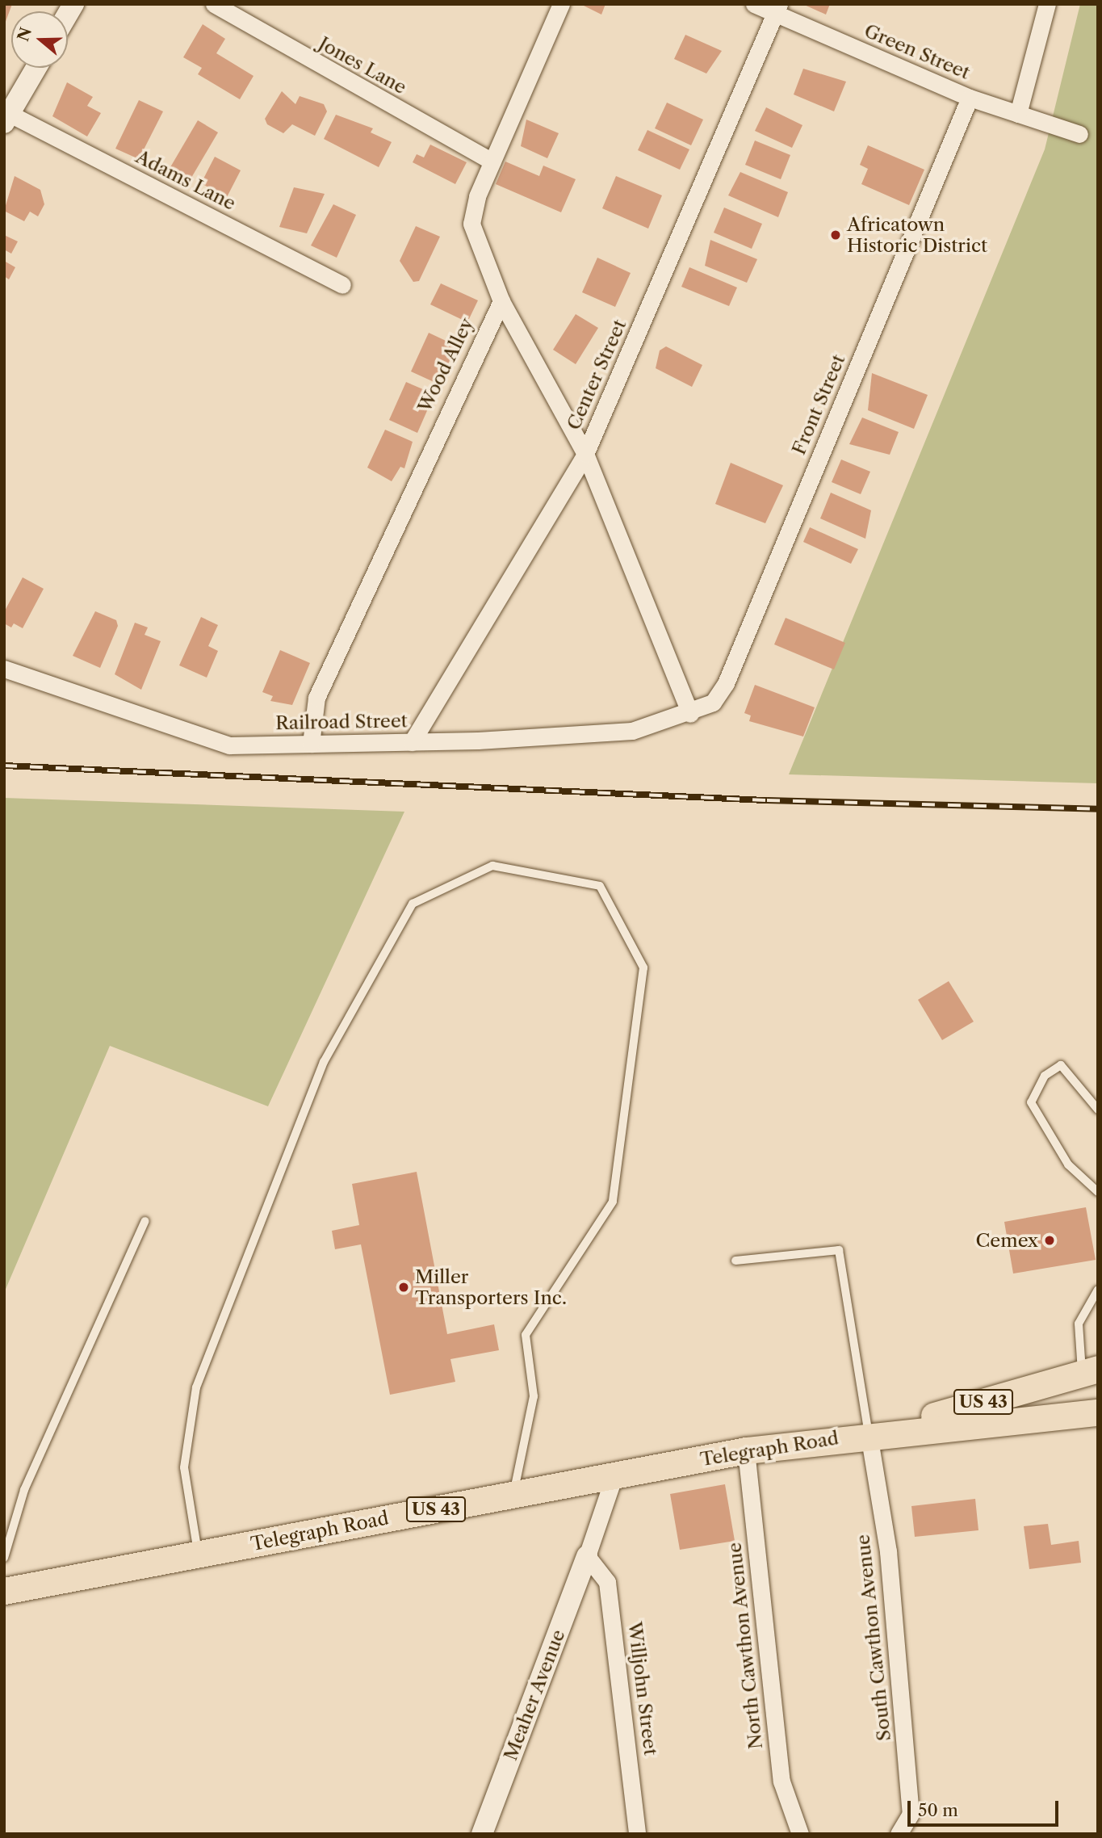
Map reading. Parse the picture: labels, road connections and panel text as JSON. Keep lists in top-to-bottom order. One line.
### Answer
{"streets":{"main road":["US 43","Telegraph Road"],"street":["Green Street","Jones Lane","Adams Lane","Wood Alley","Center Street","Front Street","Railroad Street","South Cawthon Avenue","North Cawthon Avenue","Willjohn Street","Meaher Avenue"]},"crossings":[["Green Street","Center Street"],["Green Street","Front Street"],["Wood Alley","Railroad Street"],["Center Street","Railroad Street"],["Front Street","Railroad Street"],["Telegraph Road","South Cawthon Avenue"],["Telegraph Road","North Cawthon Avenue"],["Willjohn Street","Meaher Avenue"]],"places":["Africatown Historic District","Cemex","Miller Transporters Inc."],"scale_bar":"50 m","north":"left"}
